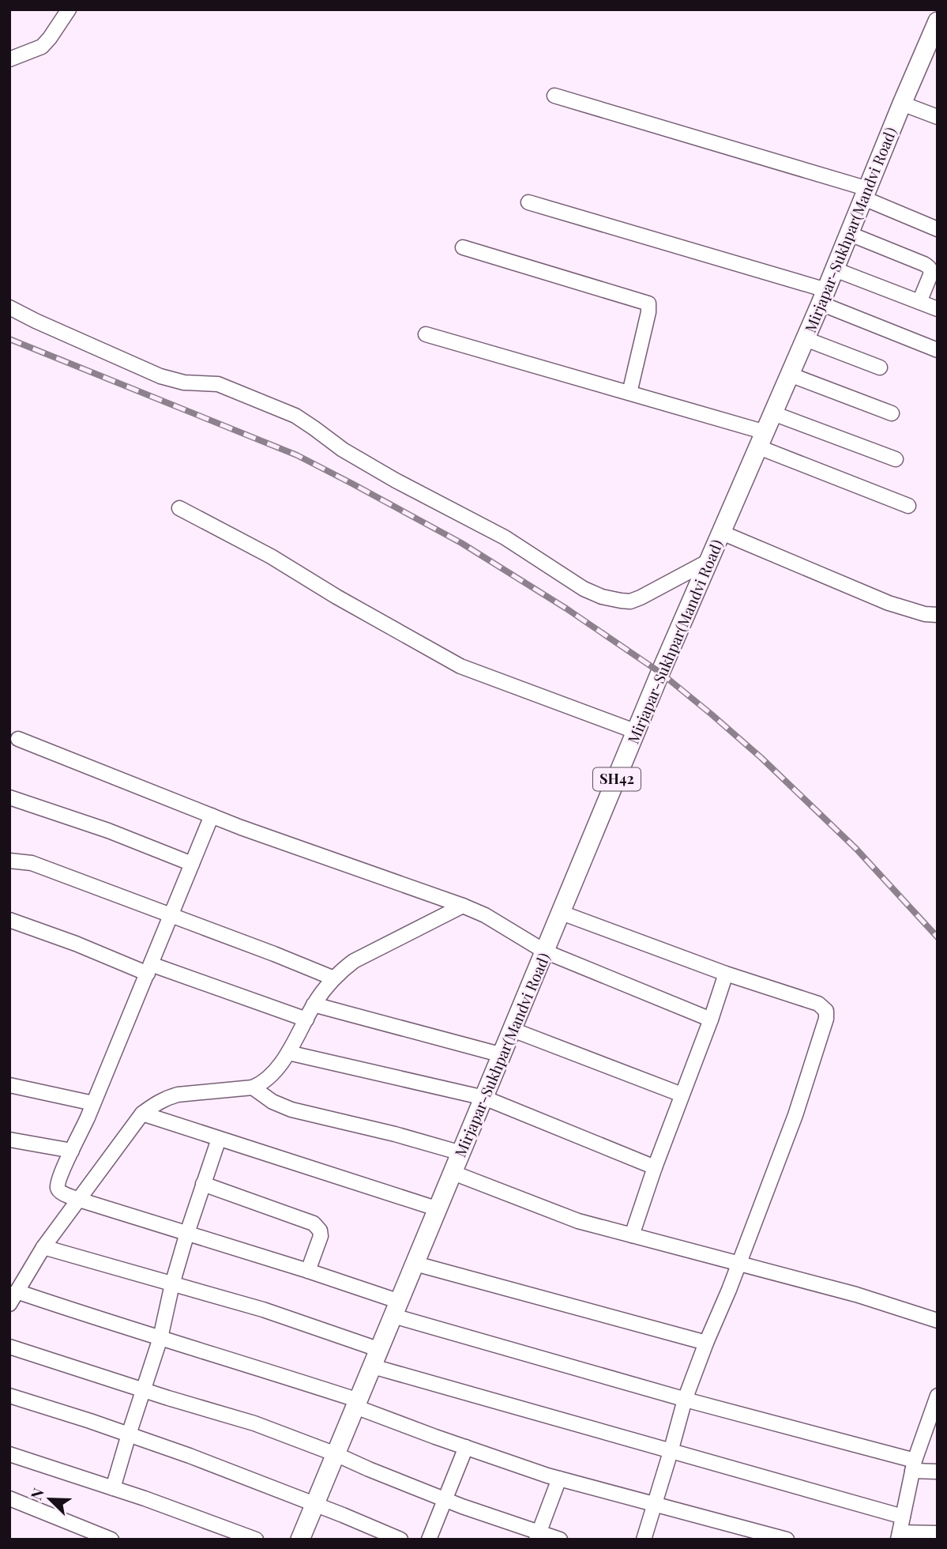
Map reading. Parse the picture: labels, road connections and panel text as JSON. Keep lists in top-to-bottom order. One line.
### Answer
{"streets":{"main road":["Mirjapar-Sukhpar(Mandvi Road)","SH42"]},"north":"top left"}
